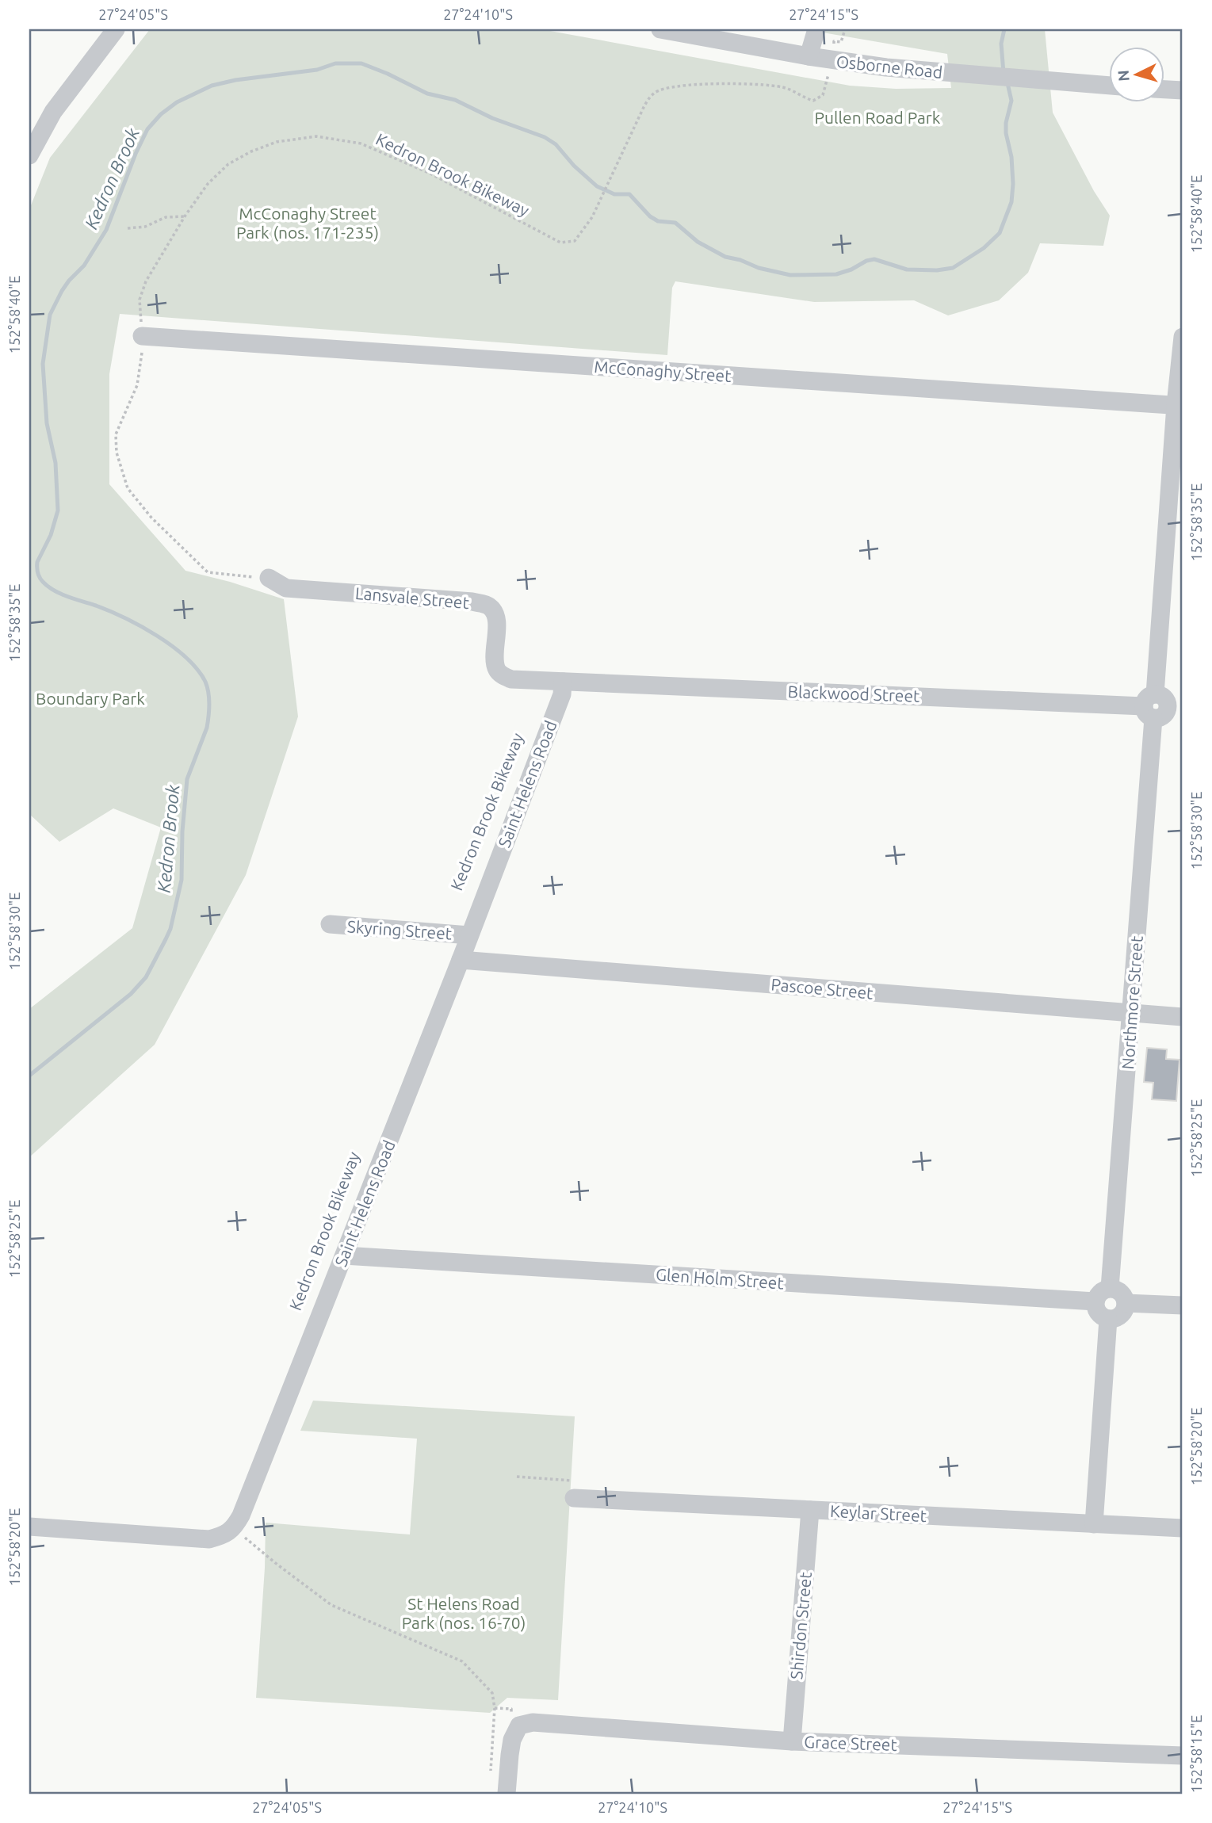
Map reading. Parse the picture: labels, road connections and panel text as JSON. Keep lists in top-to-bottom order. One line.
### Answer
{"streets":{"street":["Osborne Road","McConaghy Street","Lansvale Street","Blackwood Street","Saint Helens Road","Skyring Street","Pascoe Street","Northmore Street","Glen Holm Street","Keylar Street","Shirdon Street","Grace Street"],"path":["Kedron Brook Bikeway"]},"crossings":[["Kedron Brook Bikeway","McConaghy Street"],["Kedron Brook Bikeway","Lansvale Street"],["McConaghy Street","Northmore Street"],["Lansvale Street","Blackwood Street"],["Lansvale Street","Saint Helens Road"],["Blackwood Street","Saint Helens Road"],["Blackwood Street","Northmore Street"],["Saint Helens Road","Skyring Street"],["Saint Helens Road","Pascoe Street"],["Saint Helens Road","Glen Holm Street"],["Pascoe Street","Northmore Street"],["Northmore Street","Glen Holm Street"],["Keylar Street","Shirdon Street"],["Shirdon Street","Grace Street"]],"water":["Kedron Brook"],"parks":["Pullen Road Park","McConaghy Street Park (nos. 171-235)","Boundary Park","St Helens Road Park (nos. 16-70)"],"north":"left","coordinates":["27°24'05\"S","27°24'10\"S","27°24'15\"S","152°58'40\"E","152°58'35\"E","152°58'30\"E","152°58'25\"E","152°58'20\"E","152°58'15\"E"]}
